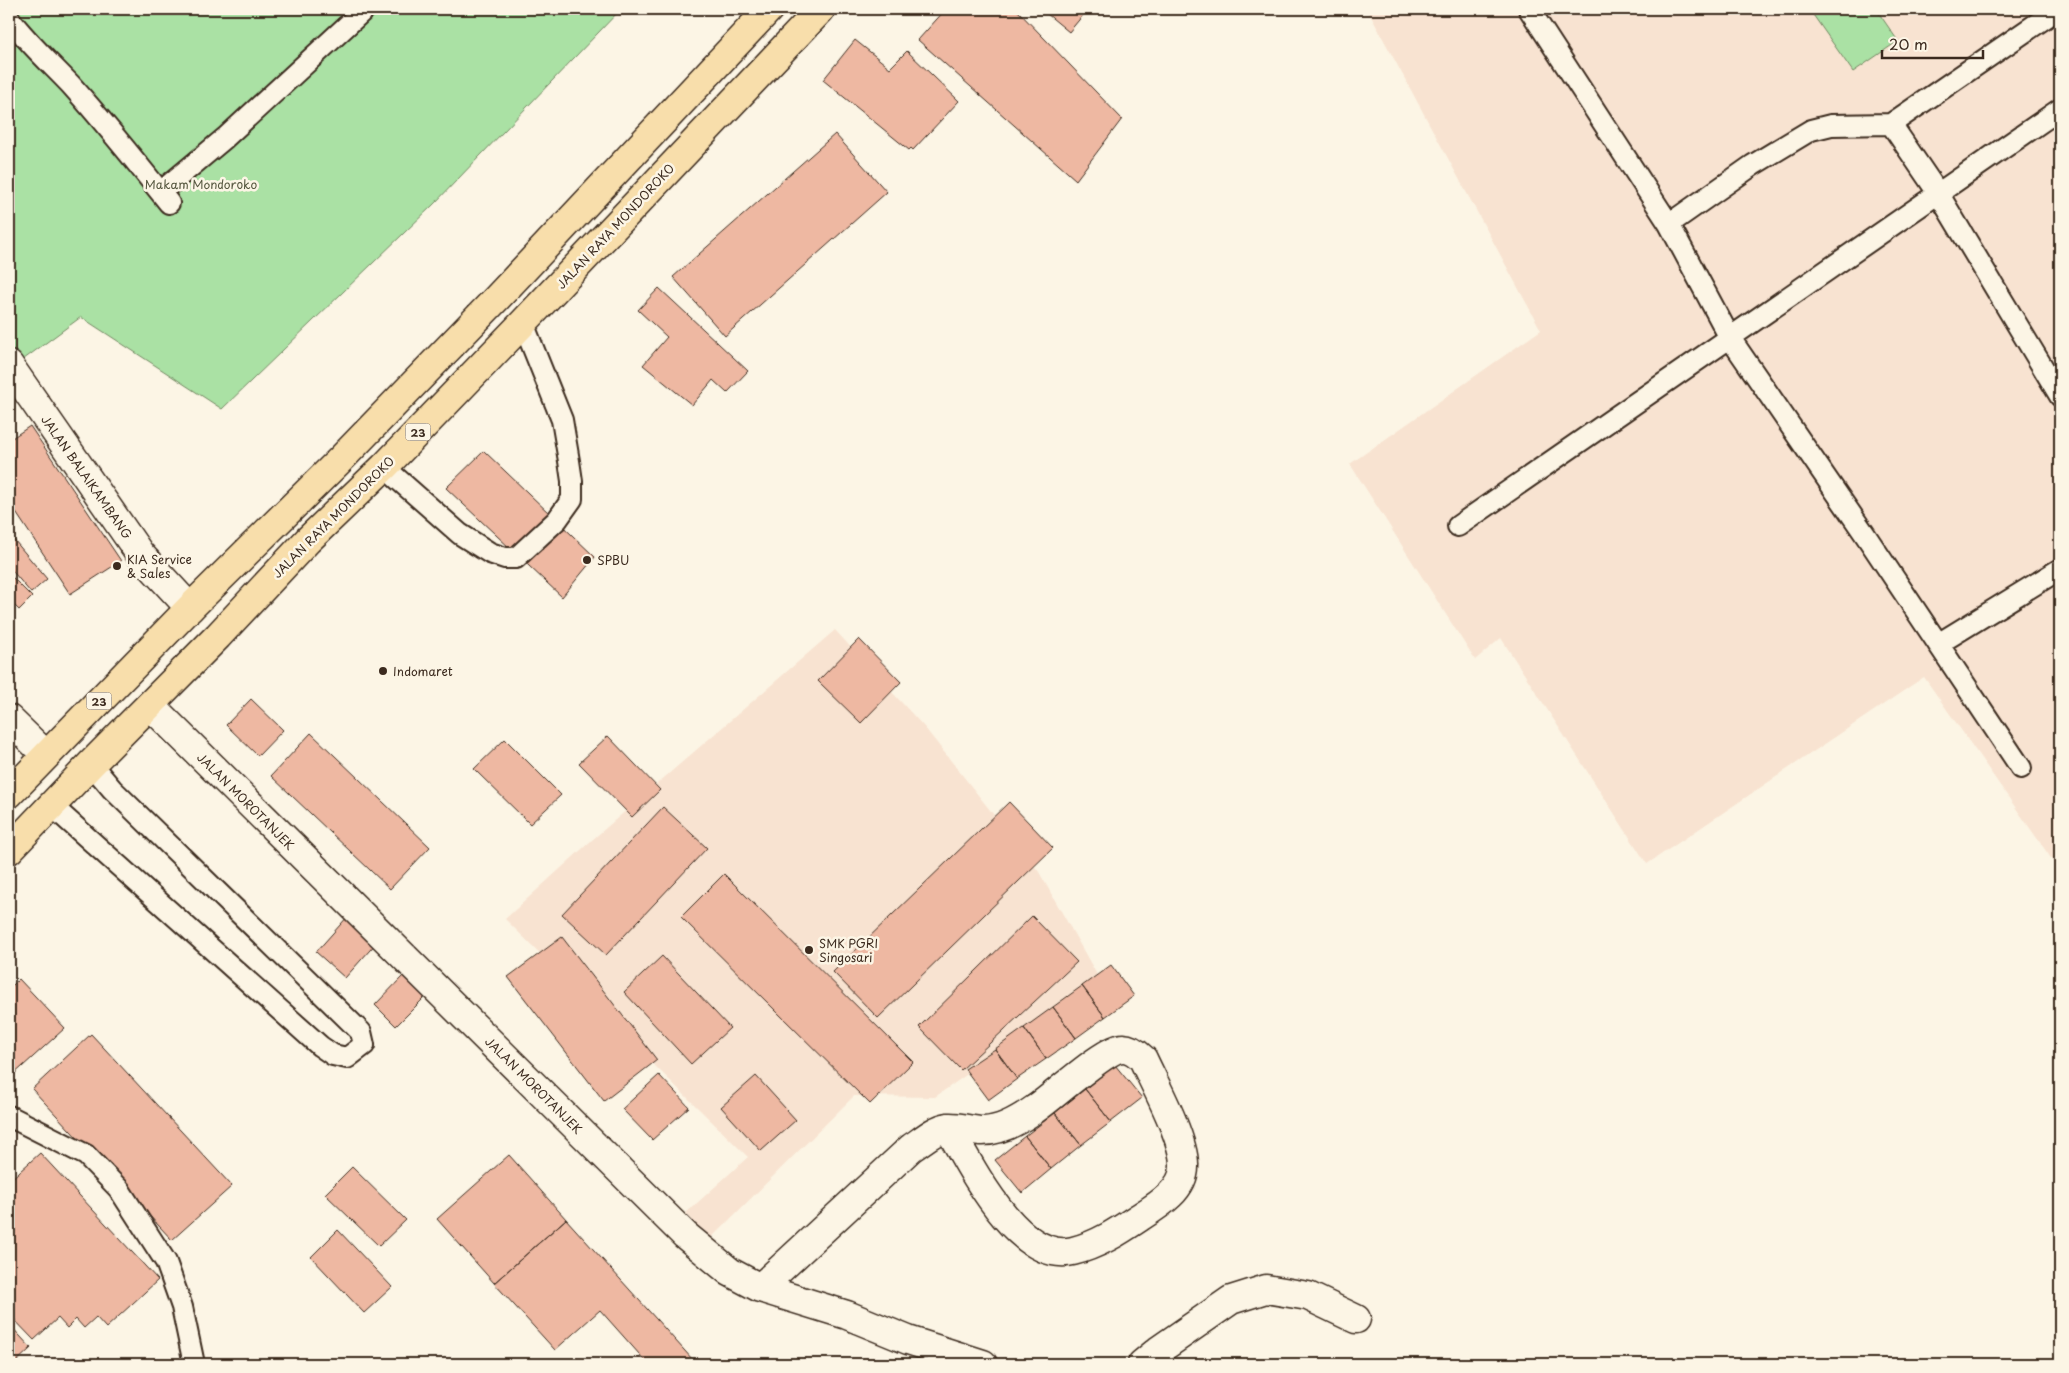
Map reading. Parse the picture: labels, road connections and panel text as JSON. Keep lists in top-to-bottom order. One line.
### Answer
{"streets":{"highway":["JALAN RAYA MONDOROKO","23"],"street":["JALAN BALAIKAMBANG","JALAN MOROTANJEK"]},"crossings":[["JALAN RAYA MONDOROKO","JALAN MOROTANJEK"],["23","JALAN BALAIKAMBANG"]],"parks":["Makam Mondoroko"],"places":["SPBU","KIA Service & Sales","Indomaret","SMK PGRI Singosari"],"scale_bar":"20 m"}
